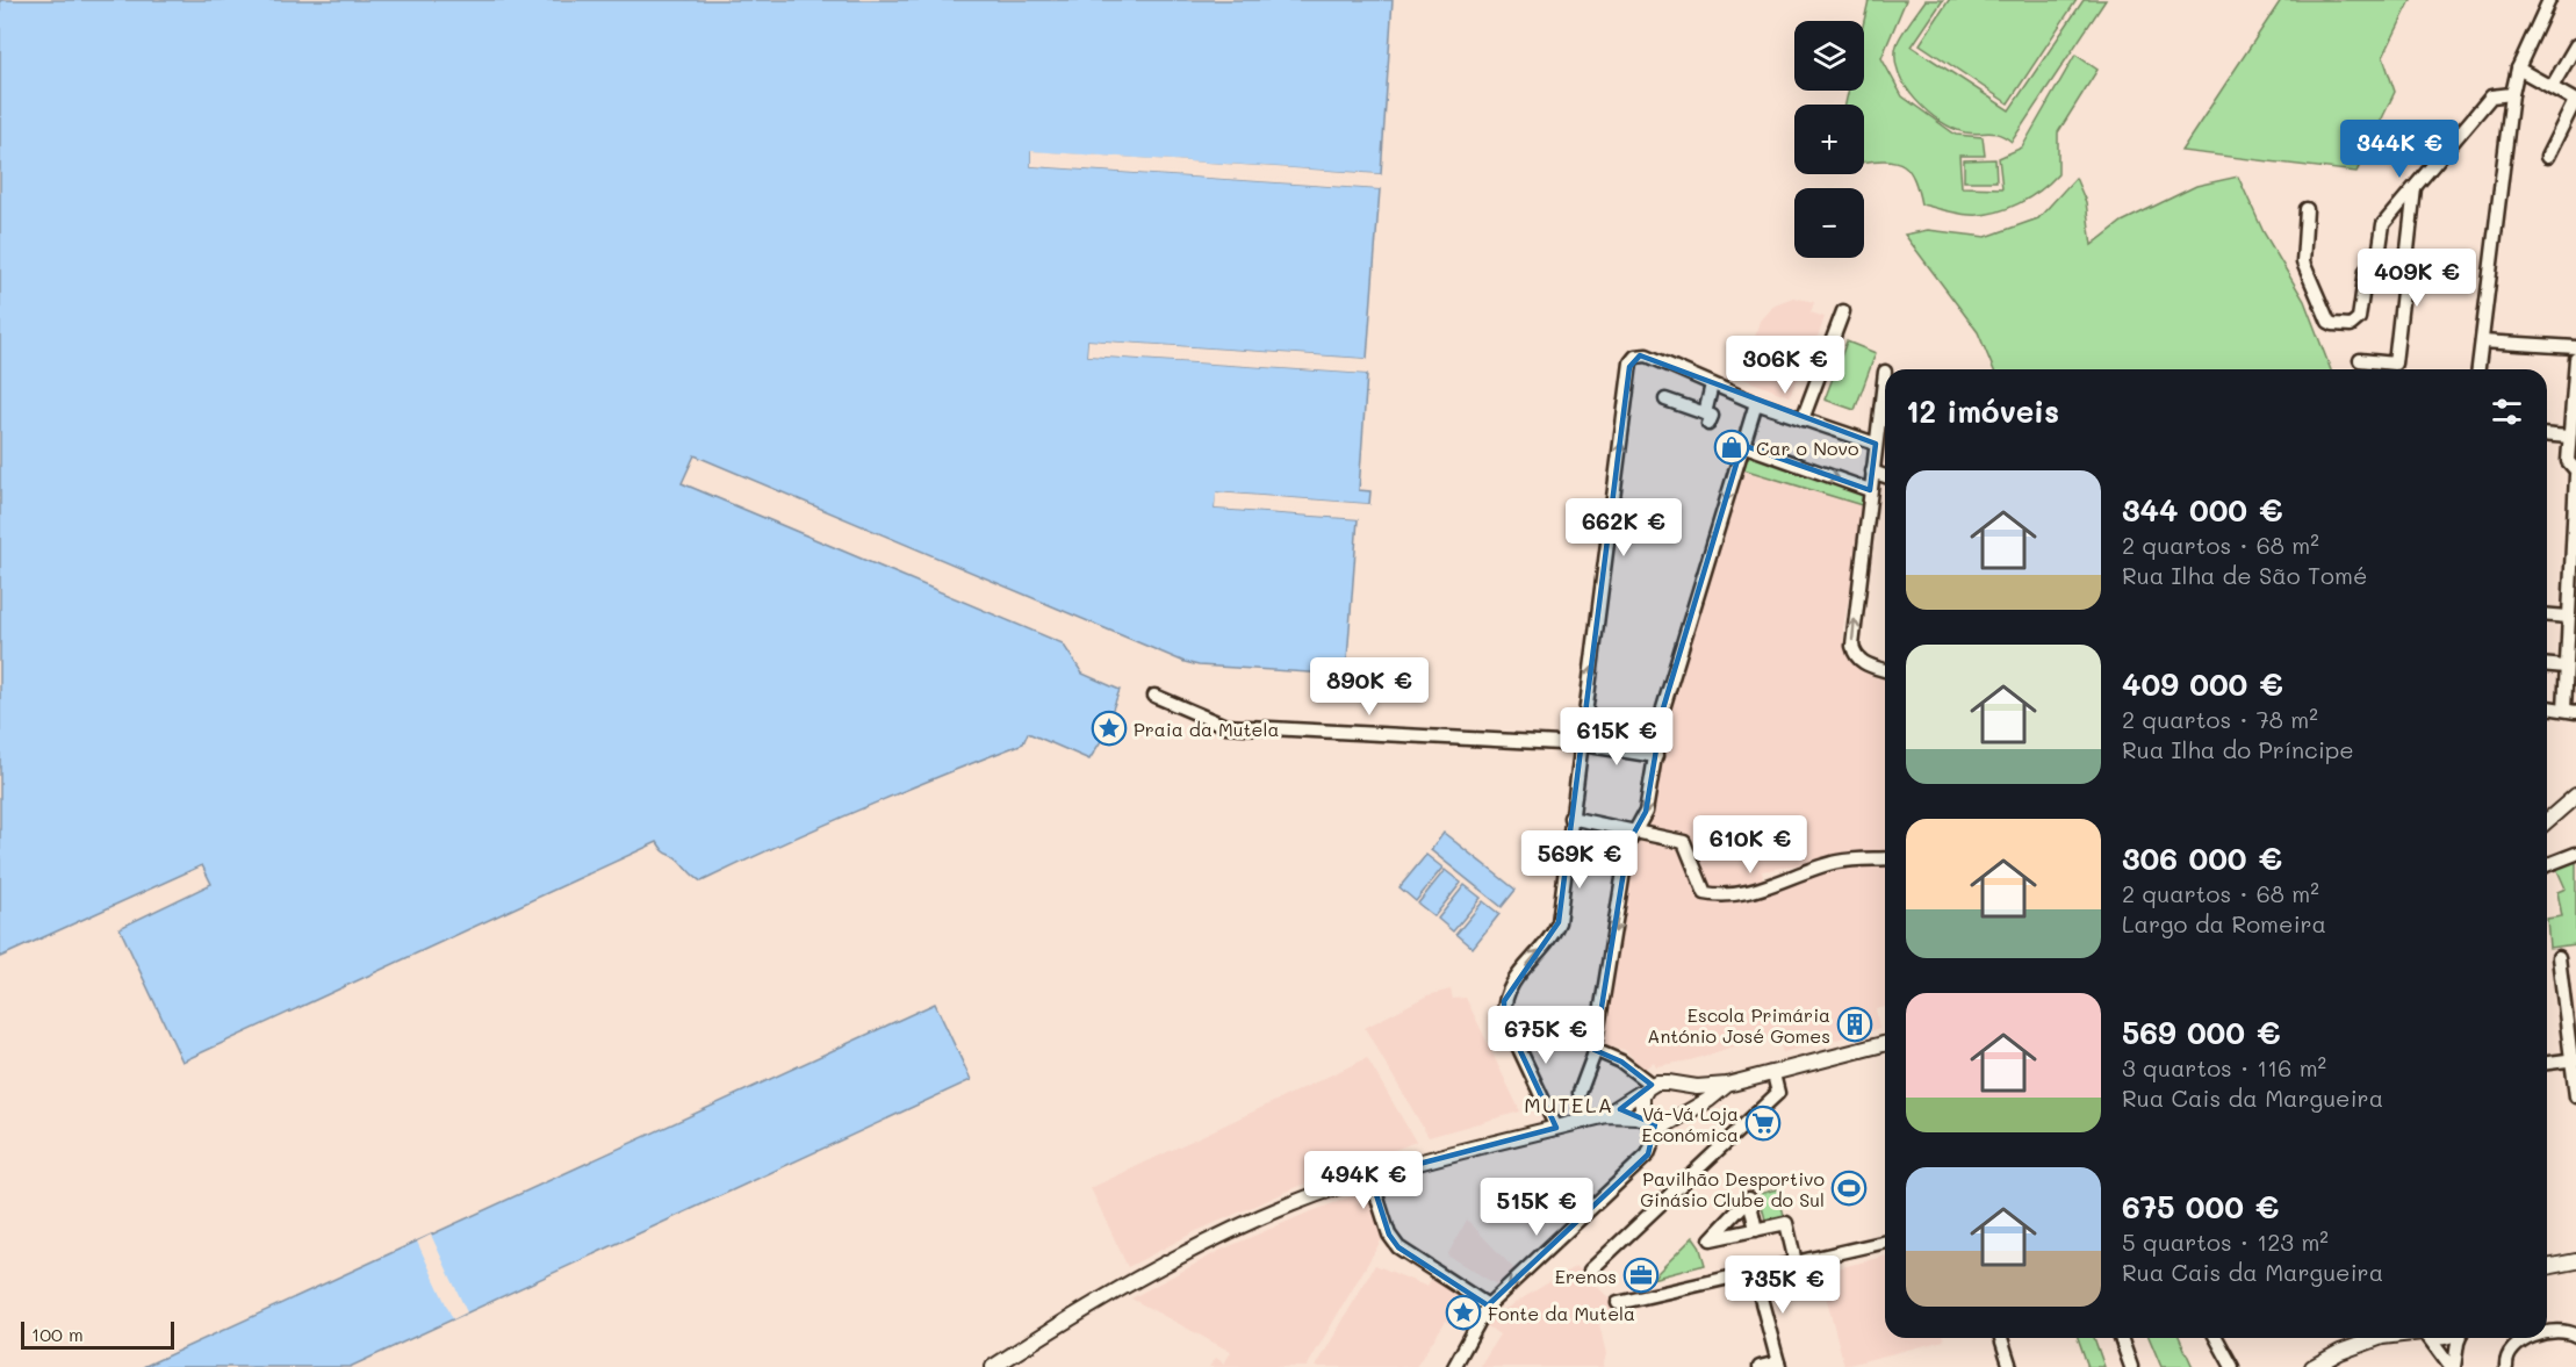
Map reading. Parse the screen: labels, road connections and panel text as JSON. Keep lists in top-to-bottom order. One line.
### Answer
{"districts":["MUTELA"],"places":{"shop":["Car o Novo"],"place":["Praia da Mutela","Fonte da Mutela"],"building":["Escola Primária António José Gomes"],"supermarket":["Vá-Vá Loja Económica"],"sports":["Pavilhão Desportivo Ginásio Clube do Sul"],"office":["Erenos"]},"scale_bar":"100 m","page":{"map_buttons":["+","−"],"price":["344K €","409K €","306K €","662K €","890K €","615K €","610K €","569K €","675K €","494K €","515K €","735K €"],"heading":"12 imóveis","list":[{"name":"344 000 €","note":"2 quartos · 68 m² · Rua Ilha de São Tomé"},{"name":"409 000 €","note":"2 quartos · 78 m² · Rua Ilha do Príncipe"},{"name":"306 000 €","note":"2 quartos · 68 m² · Largo da Romeira"},{"name":"569 000 €","note":"3 quartos · 116 m² · Rua Cais da Margueira"},{"name":"675 000 €","note":"5 quartos · 123 m² · Rua Cais da Margueira"}],"scale":"100 m"}}
